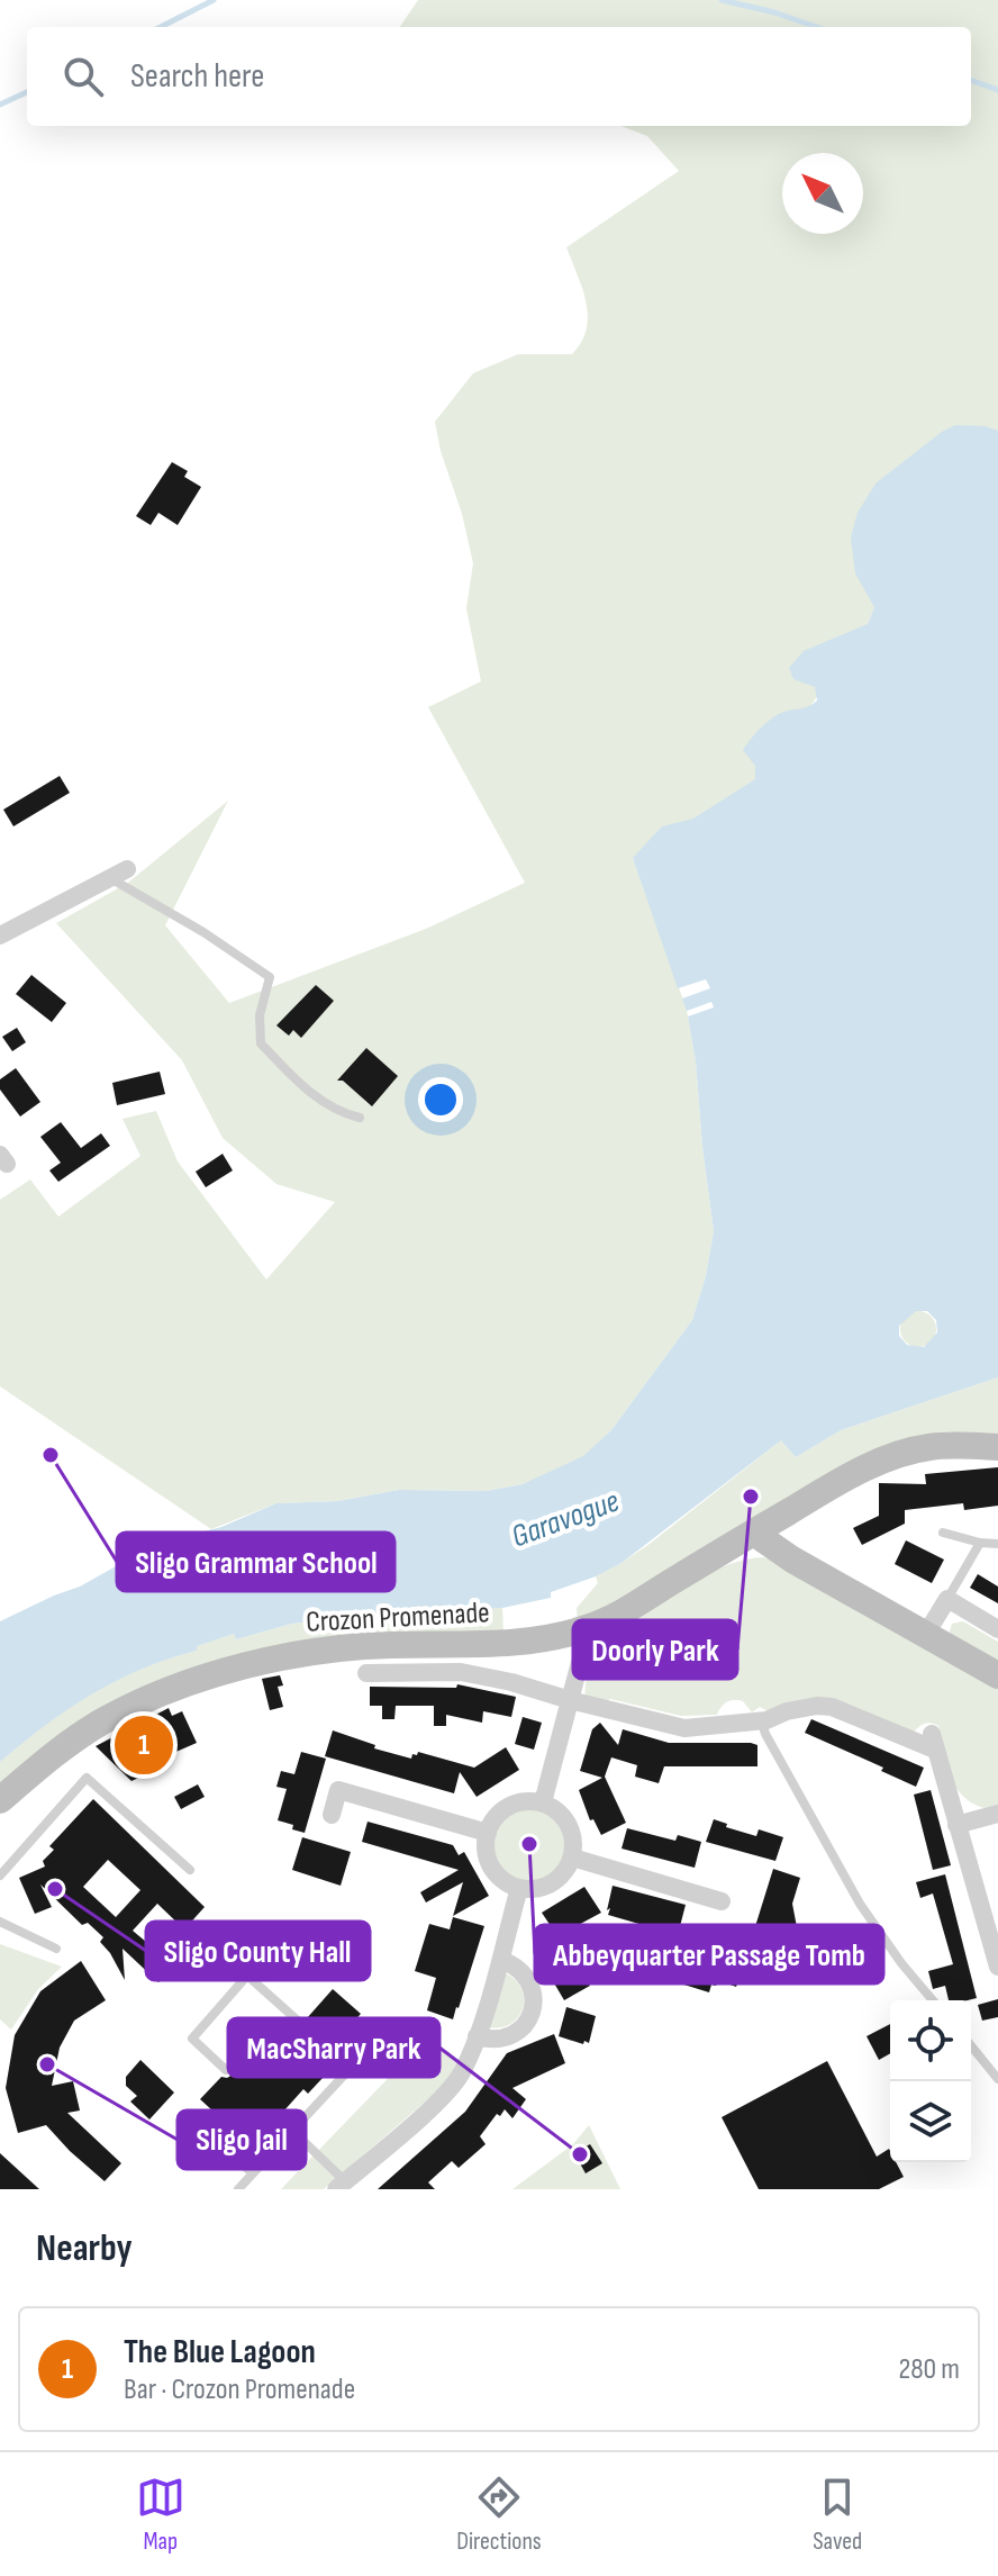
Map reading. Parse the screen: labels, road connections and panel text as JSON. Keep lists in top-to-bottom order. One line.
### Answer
{"streets":{"street":["Crozon Promenade"]},"water":["Garavogue"],"places":["Sligo Grammar School","Doorly Park","Abbeyquarter Passage Tomb","Sligo County Hall","Sligo Jail","MacSharry Park"],"north":"top left","page":{"search":"Search here","pins":"1","heading":"Nearby","list":[{"mark":"1","name":"The Blue Lagoon","note":"Bar · Crozon Promenade","value":"280 m"}],"nav":["Map","Directions","Saved"]}}
